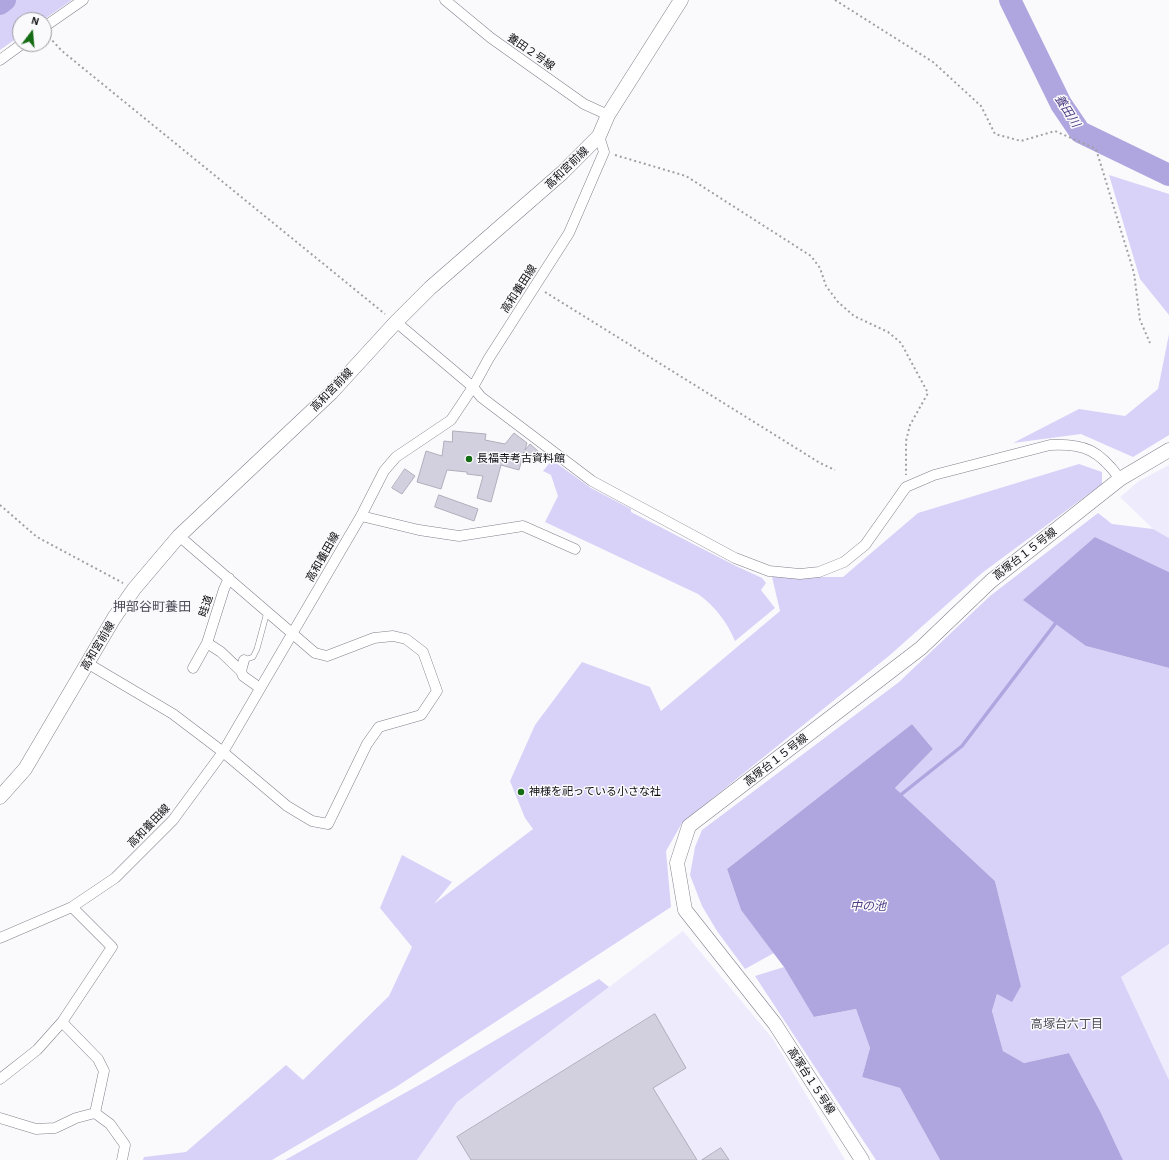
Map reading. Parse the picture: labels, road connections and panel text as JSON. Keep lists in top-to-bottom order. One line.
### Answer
{"streets":{"street":["養田２号線","高和宮前線","高和養田線","高塚台１５号線","畦道"]},"crossings":[["養田２号線","高和宮前線"]],"districts":["押部谷町養田","高塚台六丁目"],"water":["養田川","中の池"],"places":["長福寺考古資料館","神様を祀っている小さな社"],"north":"top"}
